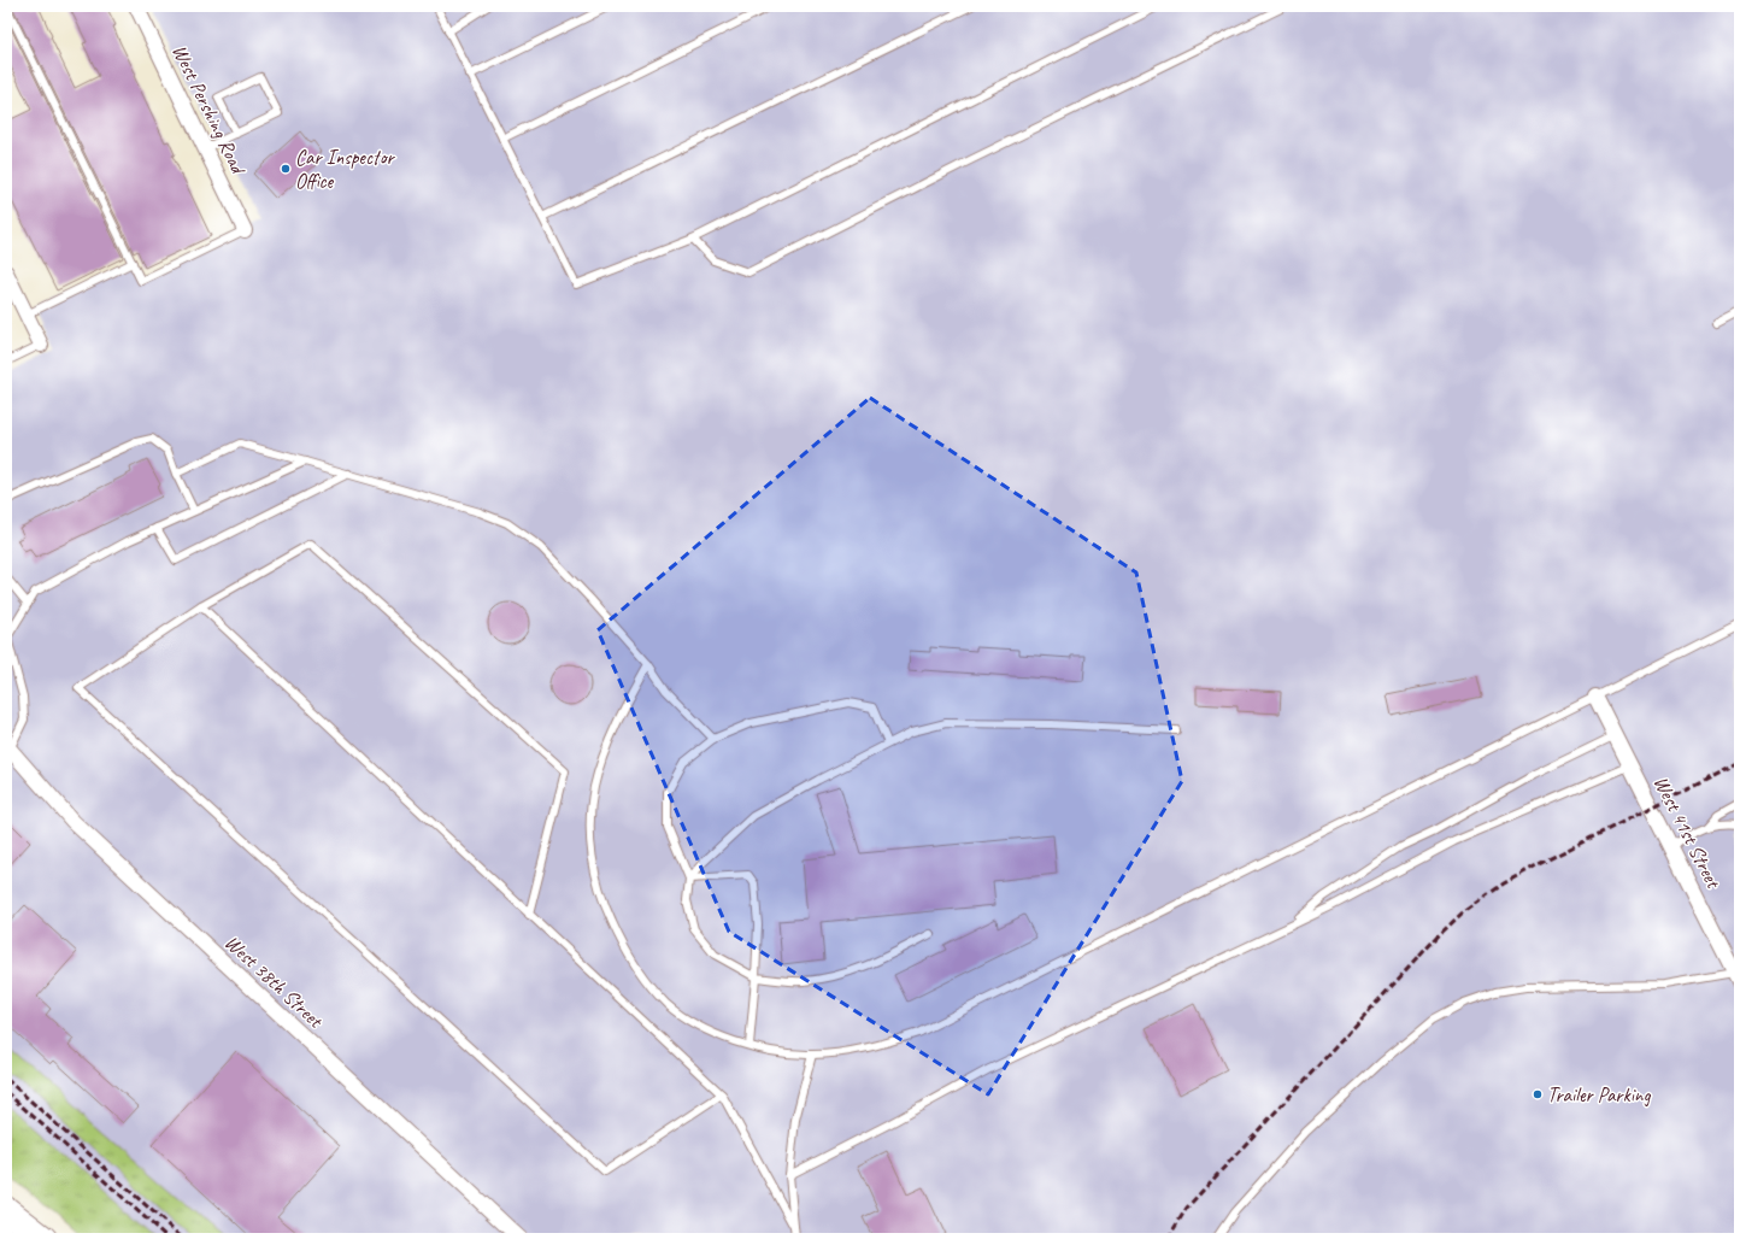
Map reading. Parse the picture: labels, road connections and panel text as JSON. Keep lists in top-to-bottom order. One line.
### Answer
{"streets":{"street":["West Pershing Road","West 41st Street","West 38th Street"]},"places":["Car Inspector Office","Trailer Parking"]}
